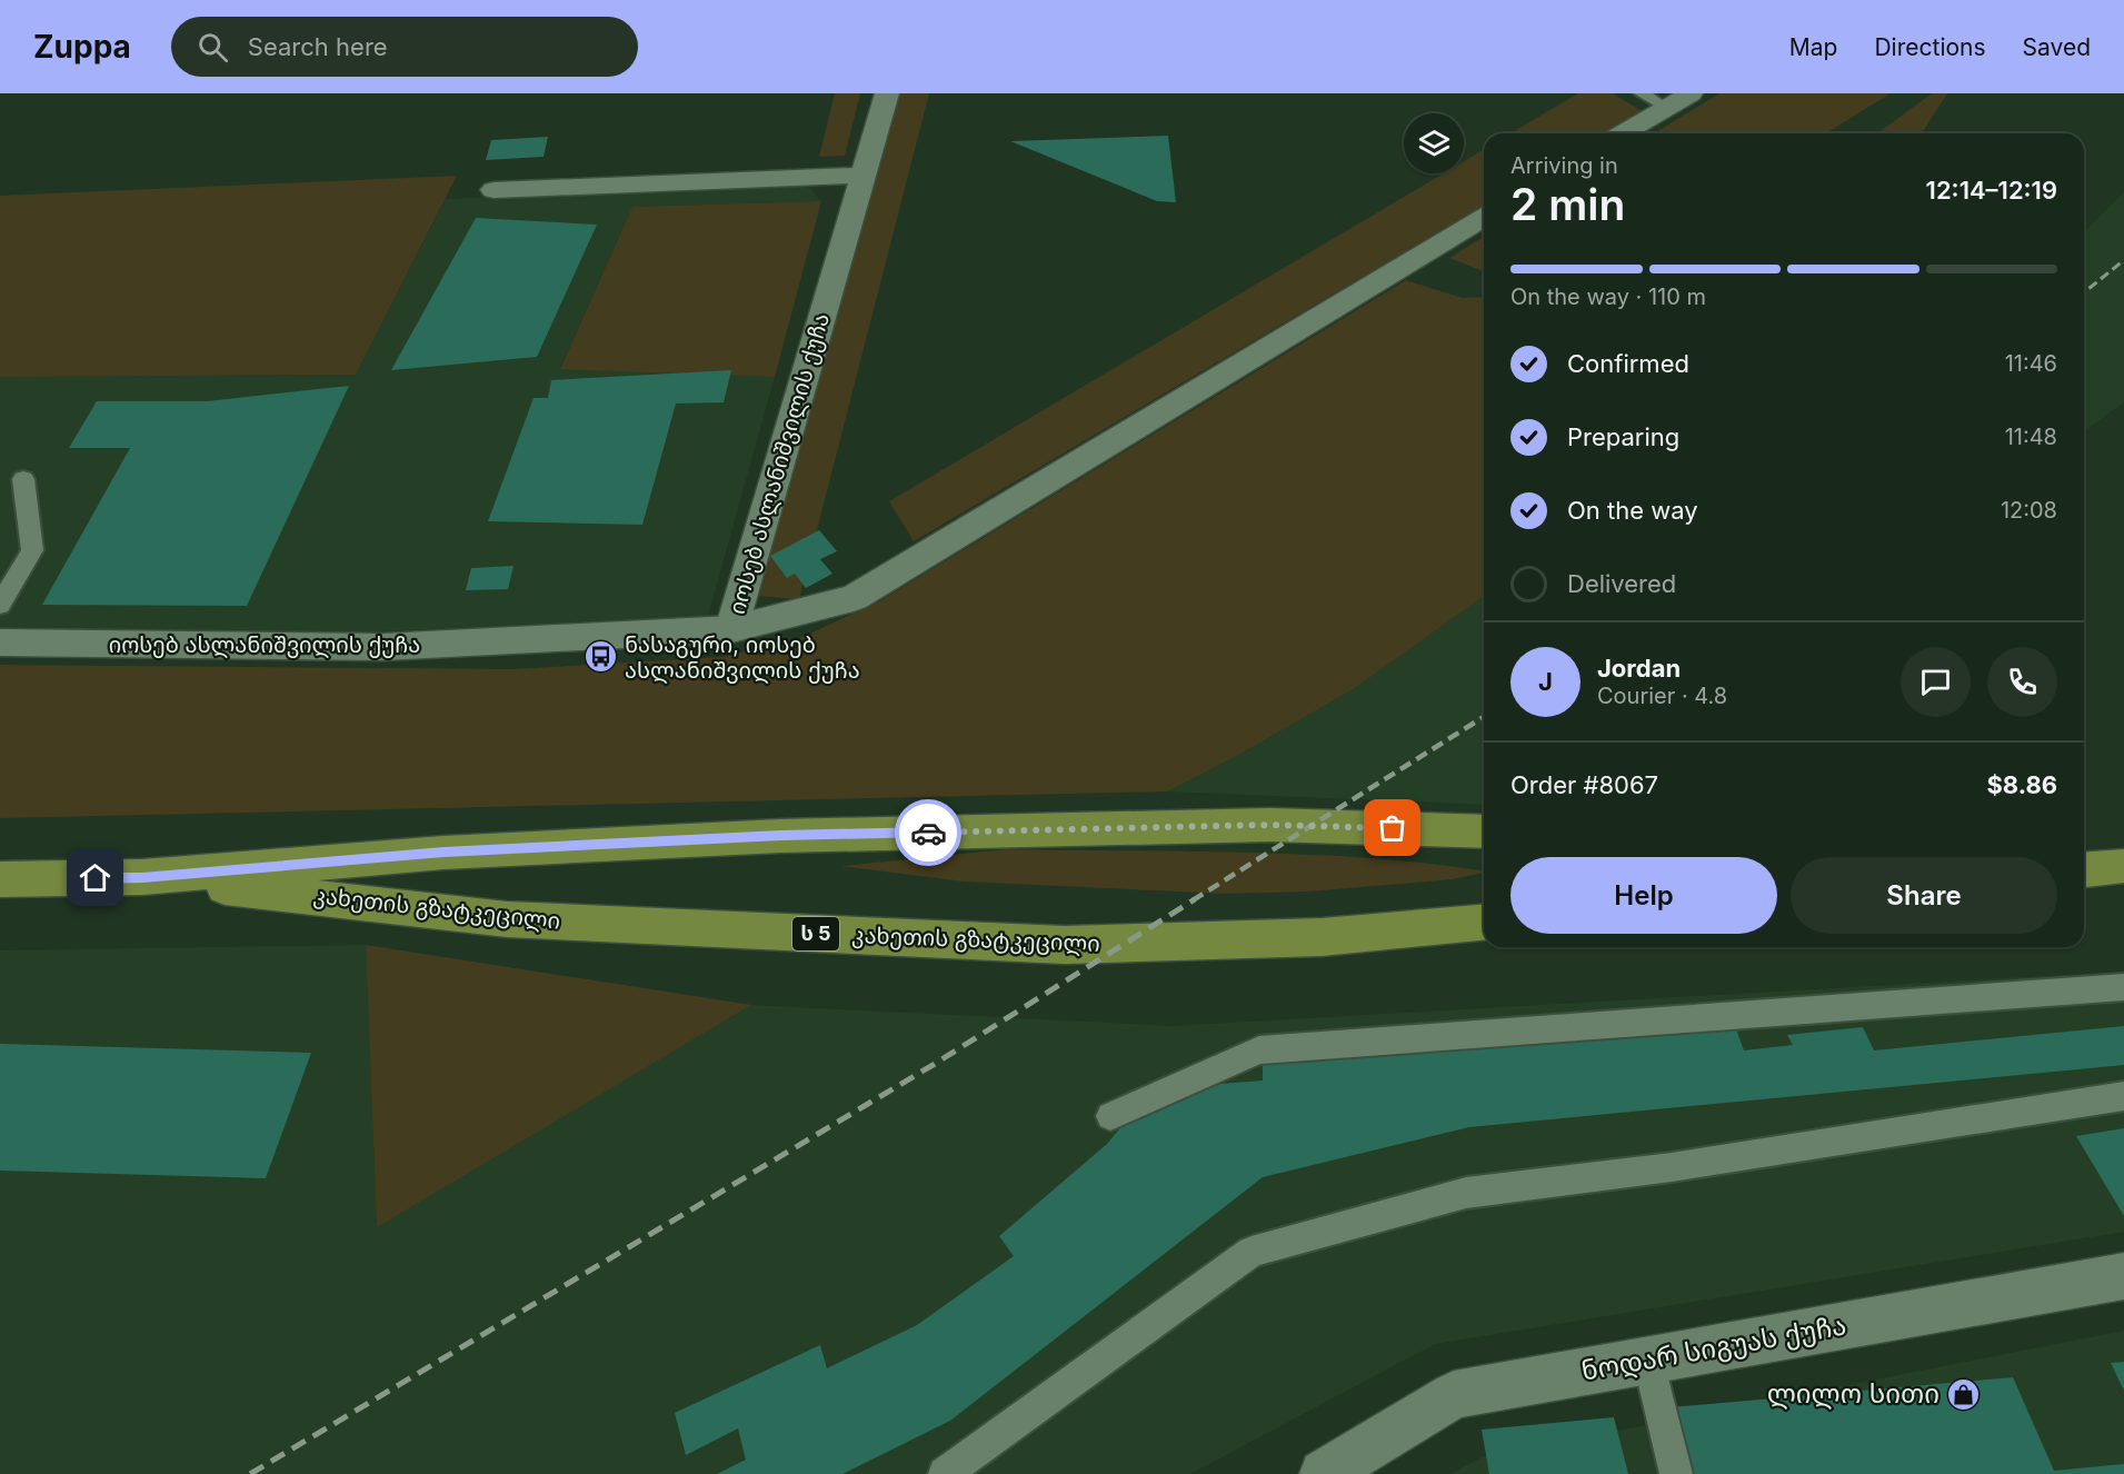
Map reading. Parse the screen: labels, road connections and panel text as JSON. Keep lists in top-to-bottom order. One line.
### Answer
{"streets":{"highway":["კახეთის გზატკეცილი","ს 5"],"street":["იოსებ ასლანიშვილის ქუჩა","ნოდარ სიგუას ქუჩა"]},"places":{"bus stop":["ნასაგური, იოსებ ასლანიშვილის ქუჩა"],"shop":["ლილო სითი"]},"page":{"header":"Zuppa","search":"Search here","nav":["Map","Directions","Saved"],"heading":["2 min","Arriving in","12:14–12:19"],"panel":["Jordan","Courier · 4.8","Order #8067","$8.86"],"bar":"On the way · 110 m","list":[["Confirmed","11:46"],["Preparing","11:48"],["On the way","12:08"],"Delivered"],"round":"J","buttons":["Help","Share"]}}
